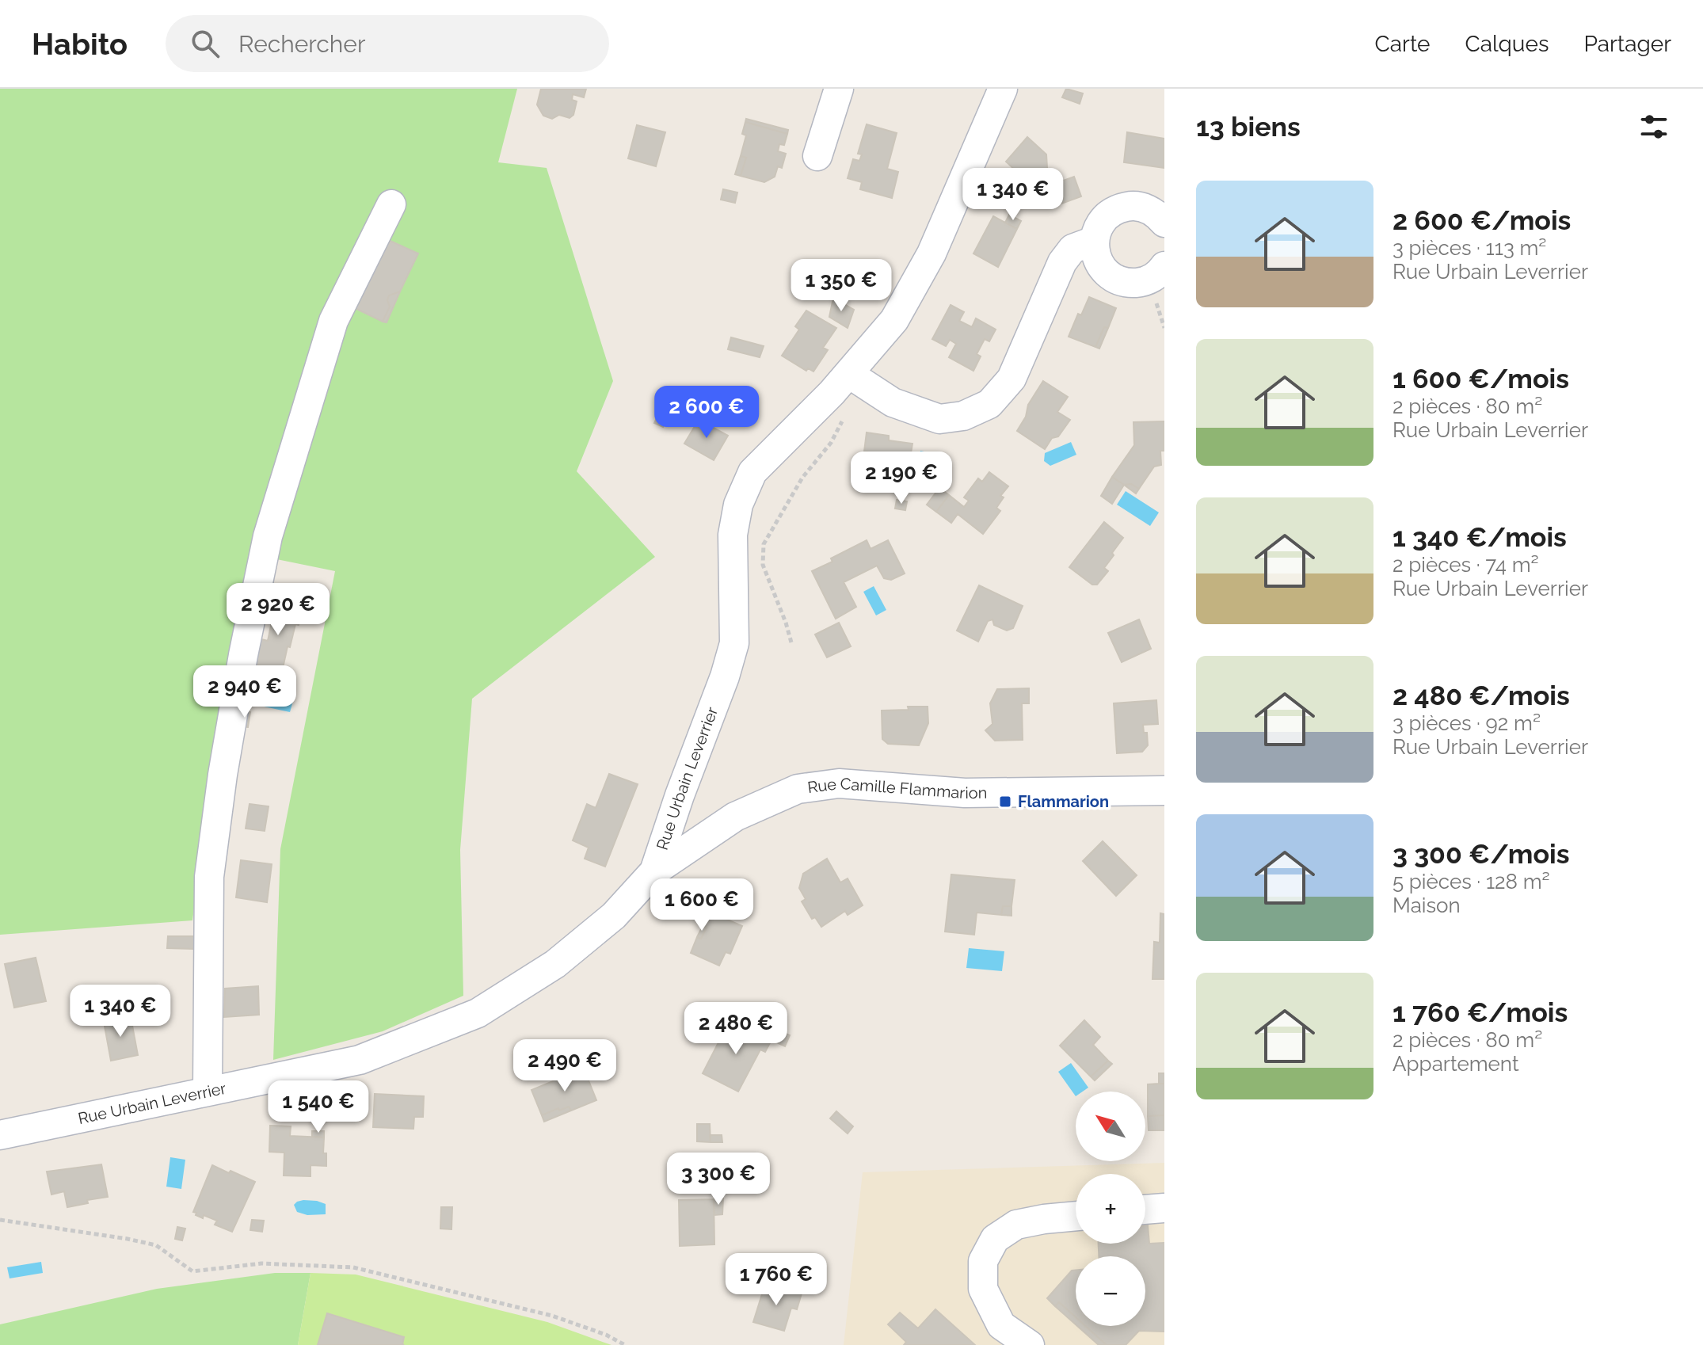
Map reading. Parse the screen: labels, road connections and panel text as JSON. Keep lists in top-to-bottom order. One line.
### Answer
{"streets":{"street":["Rue Urbain Leverrier","Rue Camille Flammarion"]},"crossings":[["Rue Urbain Leverrier","Rue Camille Flammarion"]],"places":{"transit":["Flammarion"]},"north":"top left","page":{"header":"Habito","search":"Rechercher","nav":["Carte","Calques","Partager"],"heading":"13 biens","list":[{"name":"2 600 €/mois","note":"3 pièces · 113 m² · Rue Urbain Leverrier"},{"name":"1 600 €/mois","note":"2 pièces · 80 m² · Rue Urbain Leverrier"},{"name":"1 340 €/mois","note":"2 pièces · 74 m² · Rue Urbain Leverrier"},{"name":"2 480 €/mois","note":"3 pièces · 92 m² · Rue Urbain Leverrier"},{"name":"3 300 €/mois","note":"5 pièces · 128 m² · Maison"},{"name":"1 760 €/mois","note":"2 pièces · 80 m² · Appartement"}],"price":["1 340 €","1 350 €","2 600 €","2 190 €","2 920 €","2 940 €","1 600 €","1 340 €","2 480 €","2 490 €","1 540 €","3 300 €","1 760 €"],"map_buttons":["+","−"]}}
